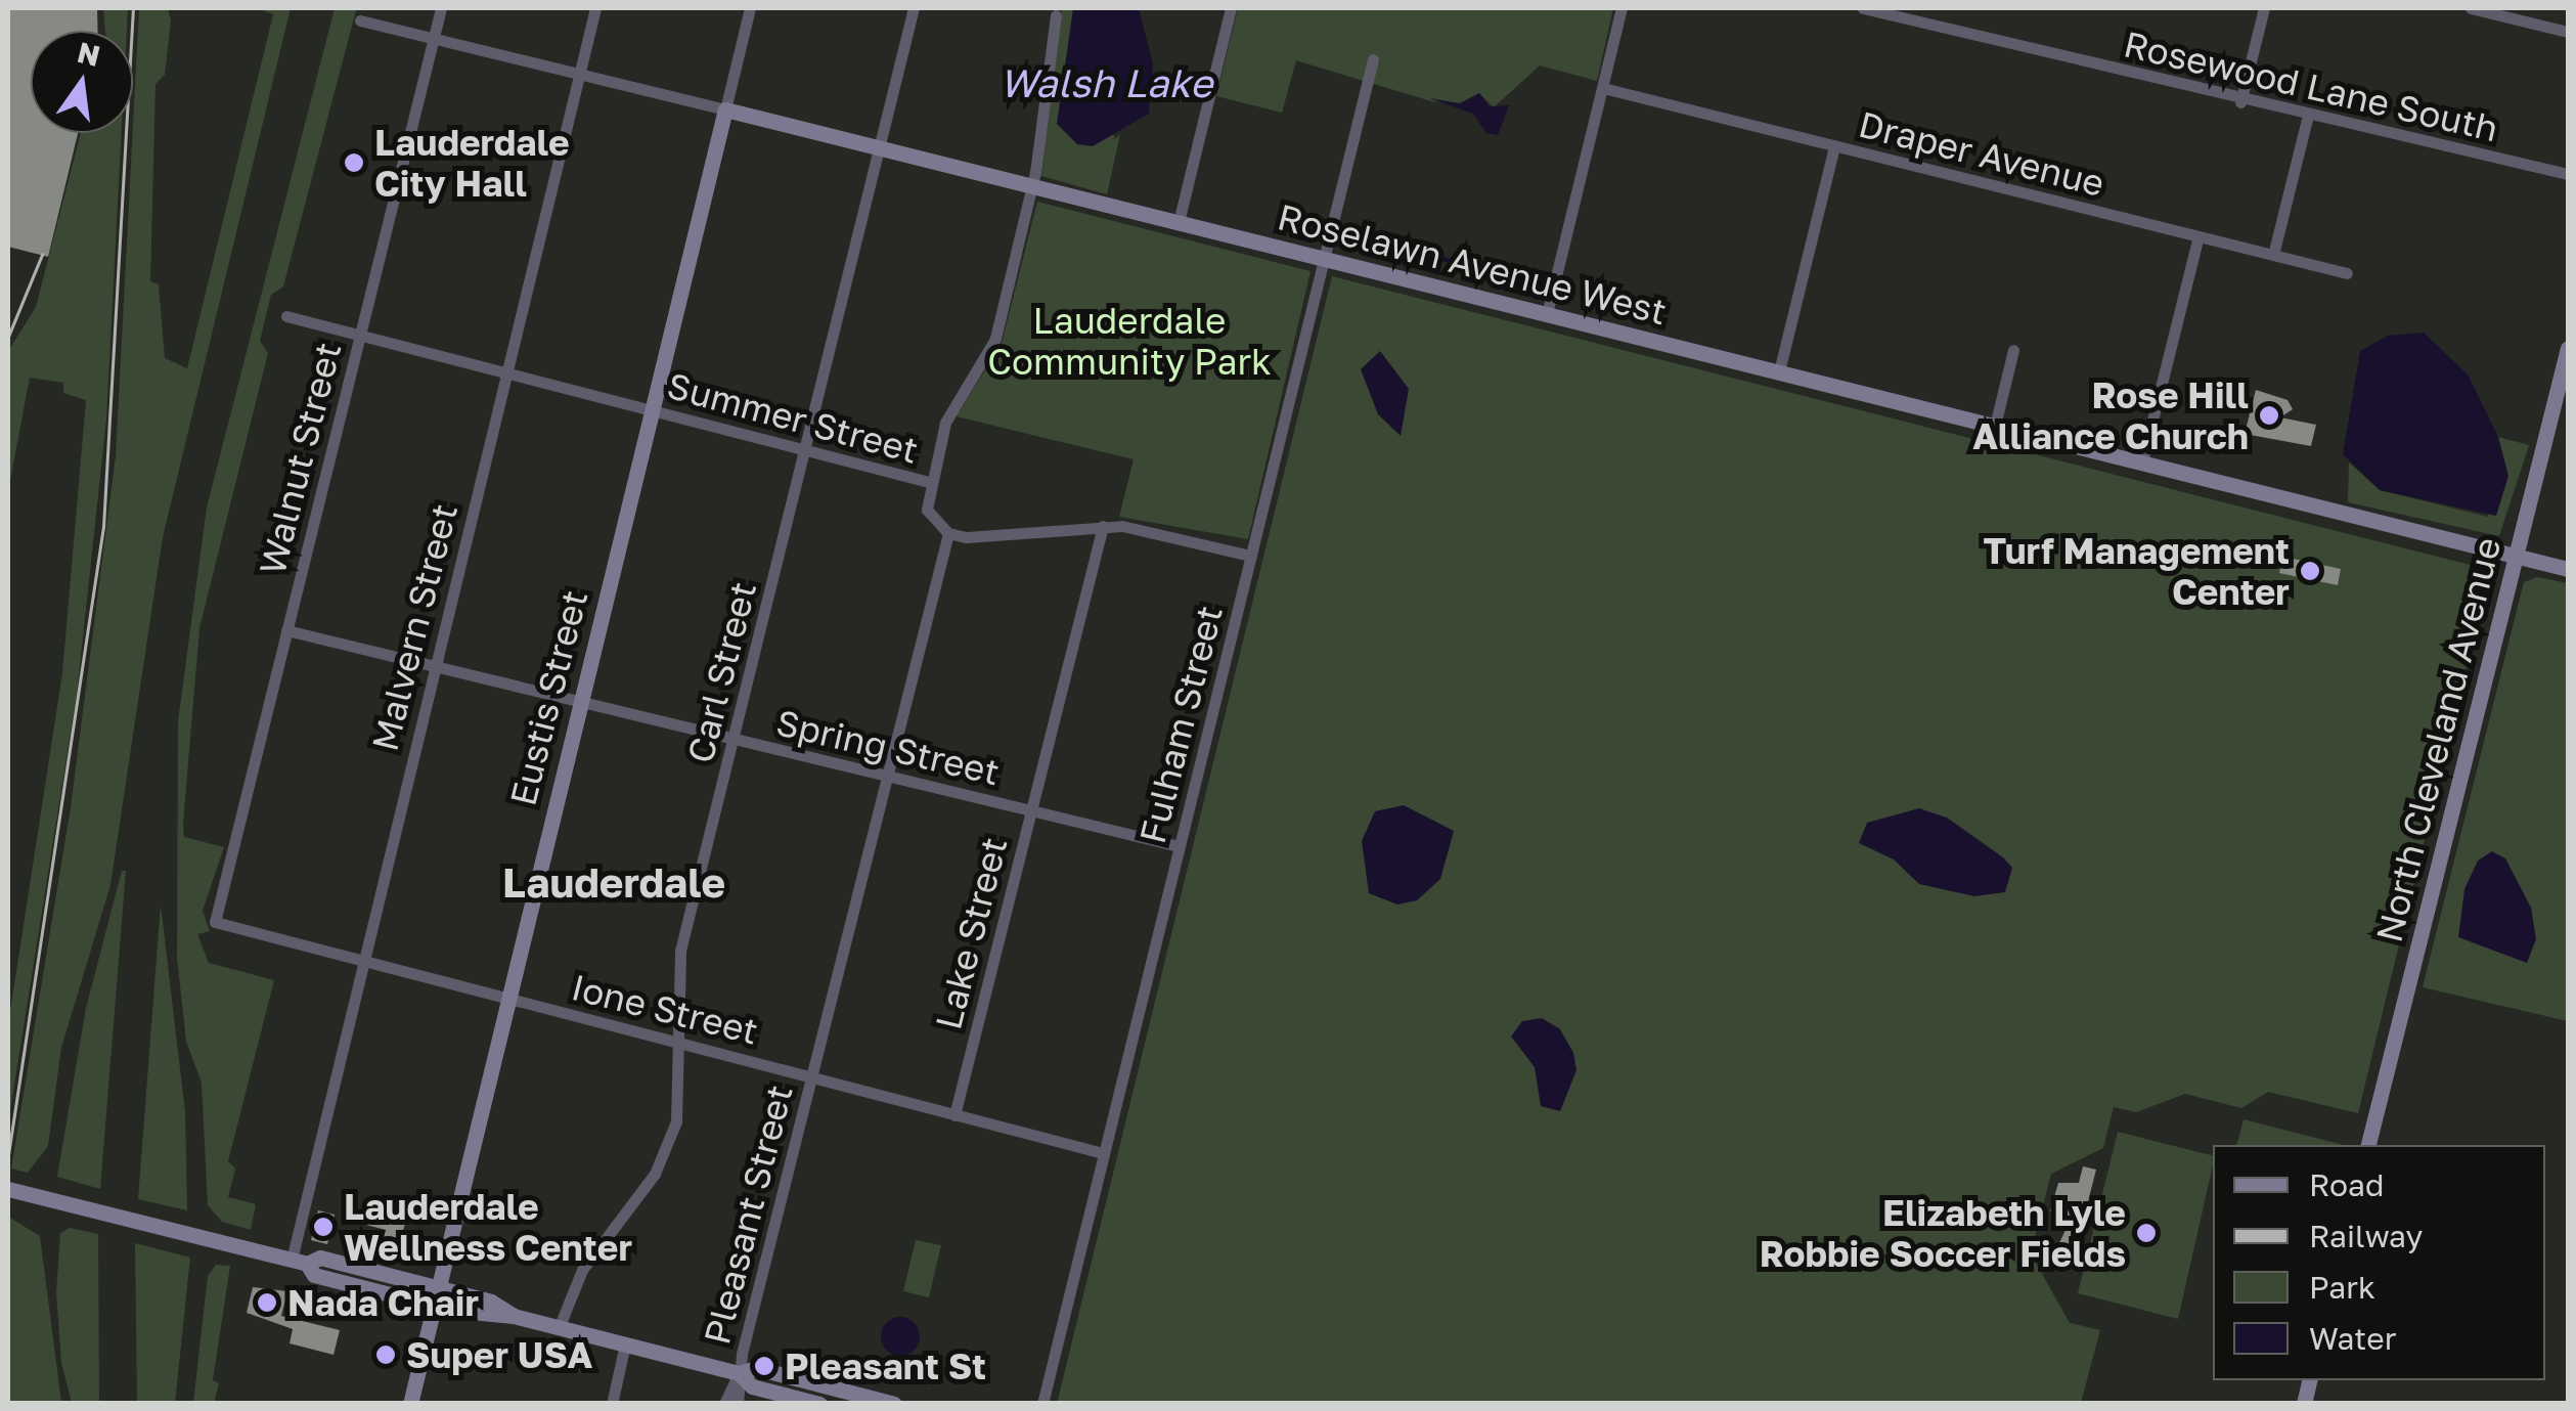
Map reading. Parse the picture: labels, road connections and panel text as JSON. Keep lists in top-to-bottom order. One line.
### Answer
{"streets":{"street":["Rosewood Lane South","Draper Avenue","Roselawn Avenue West","Summer Street","Walnut Street","Malvern Street","Carl Street","Eustis Street","Fulham Street","North Cleveland Avenue","Spring Street","Lake Street","Ione Street","Pleasant Street"]},"crossings":[["Roselawn Avenue West","Walnut Street"],["Roselawn Avenue West","Malvern Street"],["Roselawn Avenue West","Carl Street"],["Roselawn Avenue West","Eustis Street"],["Roselawn Avenue West","Fulham Street"],["Roselawn Avenue West","North Cleveland Avenue"],["Summer Street","Walnut Street"],["Summer Street","Malvern Street"],["Summer Street","Carl Street"],["Summer Street","Eustis Street"],["Summer Street","Pleasant Street"],["Walnut Street","Spring Street"],["Walnut Street","Ione Street"],["Malvern Street","Spring Street"],["Malvern Street","Ione Street"],["Carl Street","Spring Street"],["Carl Street","Ione Street"],["Eustis Street","Spring Street"],["Eustis Street","Ione Street"],["Fulham Street","Spring Street"],["Fulham Street","Ione Street"],["Spring Street","Lake Street"],["Spring Street","Pleasant Street"],["Lake Street","Ione Street"],["Ione Street","Pleasant Street"]],"districts":["Lauderdale"],"water":["Walsh Lake"],"parks":["Lauderdale Community Park"],"places":["Lauderdale City Hall","Rose Hill Alliance Church","Turf Management Center","Lauderdale Wellness Center","Elizabeth Lyle Robbie Soccer Fields","Nada Chair","Super USA","Pleasant St"],"legend":["Road","Railway","Park","Water"],"north":"top"}
